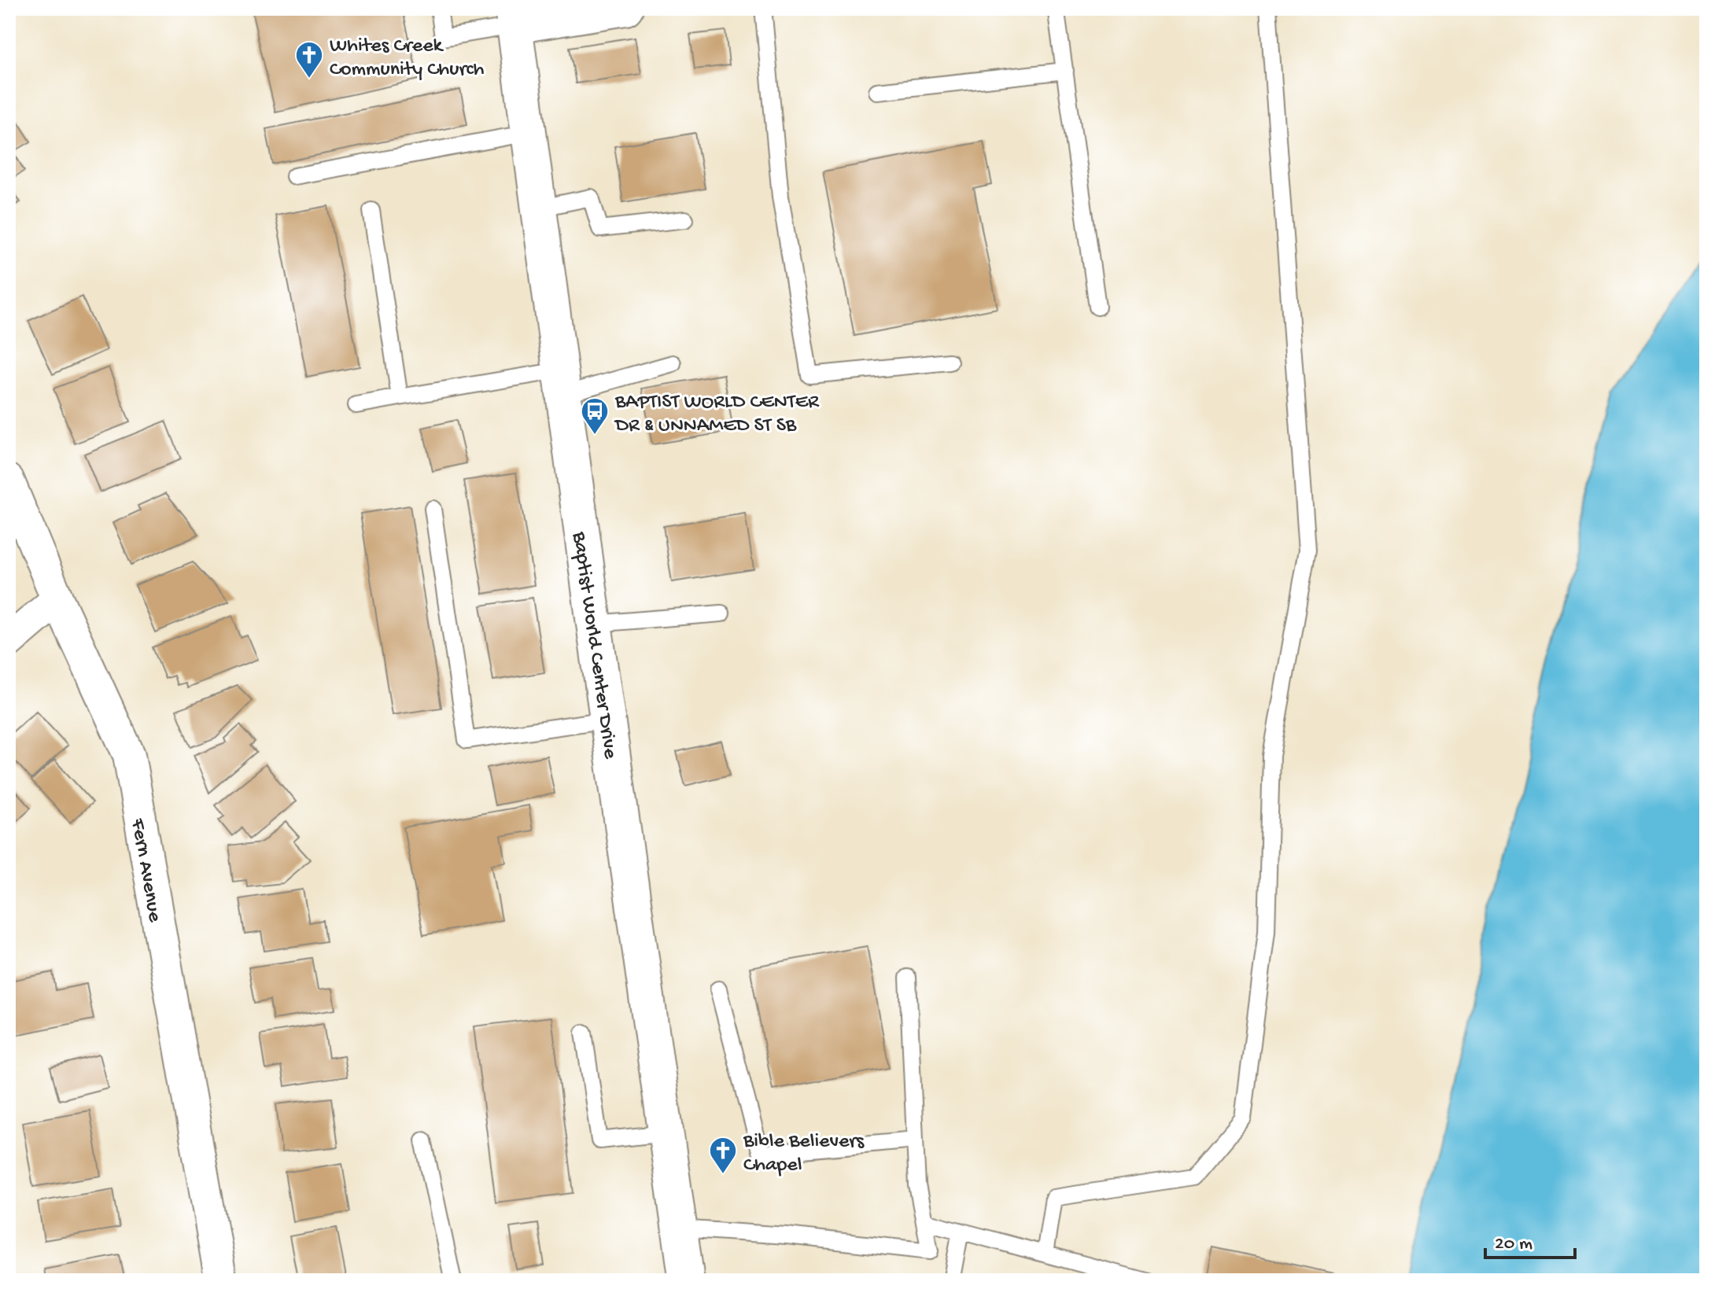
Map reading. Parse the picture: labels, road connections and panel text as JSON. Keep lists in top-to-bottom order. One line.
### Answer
{"streets":{"street":["Baptist World Center Drive","Fern Avenue"]},"places":{"church":["Whites Creek Community Church","Bible Believers Chapel"],"bus stop":["BAPTIST WORLD CENTER DR & UNNAMED ST SB"]},"scale_bar":"20 m"}
